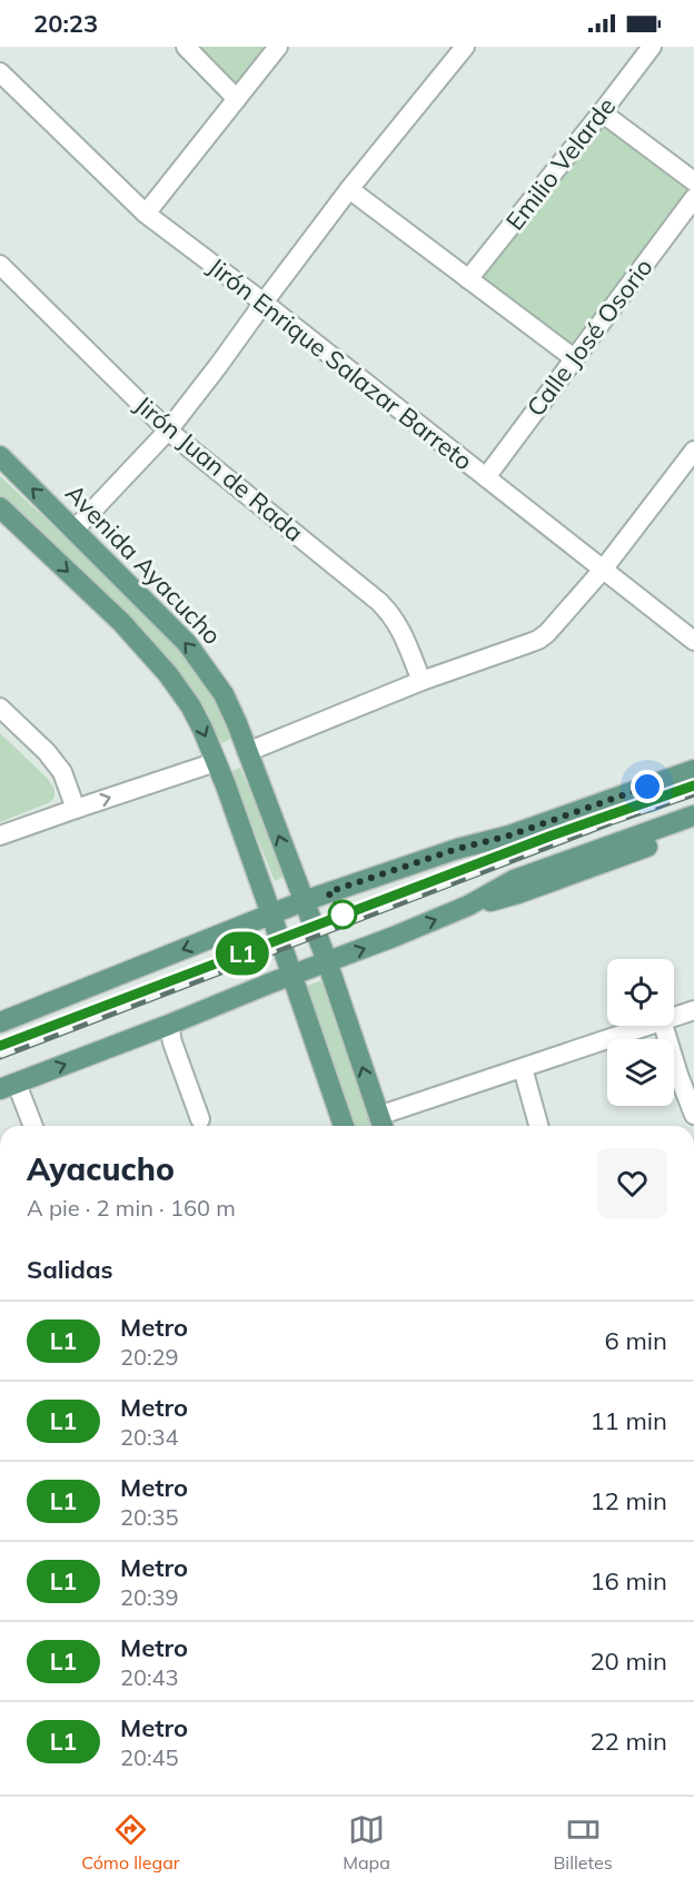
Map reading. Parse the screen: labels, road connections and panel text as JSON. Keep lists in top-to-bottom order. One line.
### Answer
{"streets":{"main road":["Avenida Ayacucho"],"street":["Emilio Velarde","Calle José Osorio","Jirón Enrique Salazar Barreto","Jirón Juan de Rada"]},"crossings":[["Calle José Osorio","Jirón Enrique Salazar Barreto"]],"lines":["metro line L1"],"page":{"status":"20:23","on_map":"L1","heading":[["Ayacucho","A pie · 2 min · 160 m"],"Salidas"],"list":[{"mark":"L1","name":"Metro","note":"20:29","value":"6 min"},{"mark":"L1","name":"Metro","note":"20:34","value":"11 min"},{"mark":"L1","name":"Metro","note":"20:35","value":"12 min"},{"mark":"L1","name":"Metro","note":"20:39","value":"16 min"},{"mark":"L1","name":"Metro","note":"20:43","value":"20 min"},{"mark":"L1","name":"Metro","note":"20:45","value":"22 min"}],"tabs":["Cómo llegar","Mapa","Billetes"]}}
